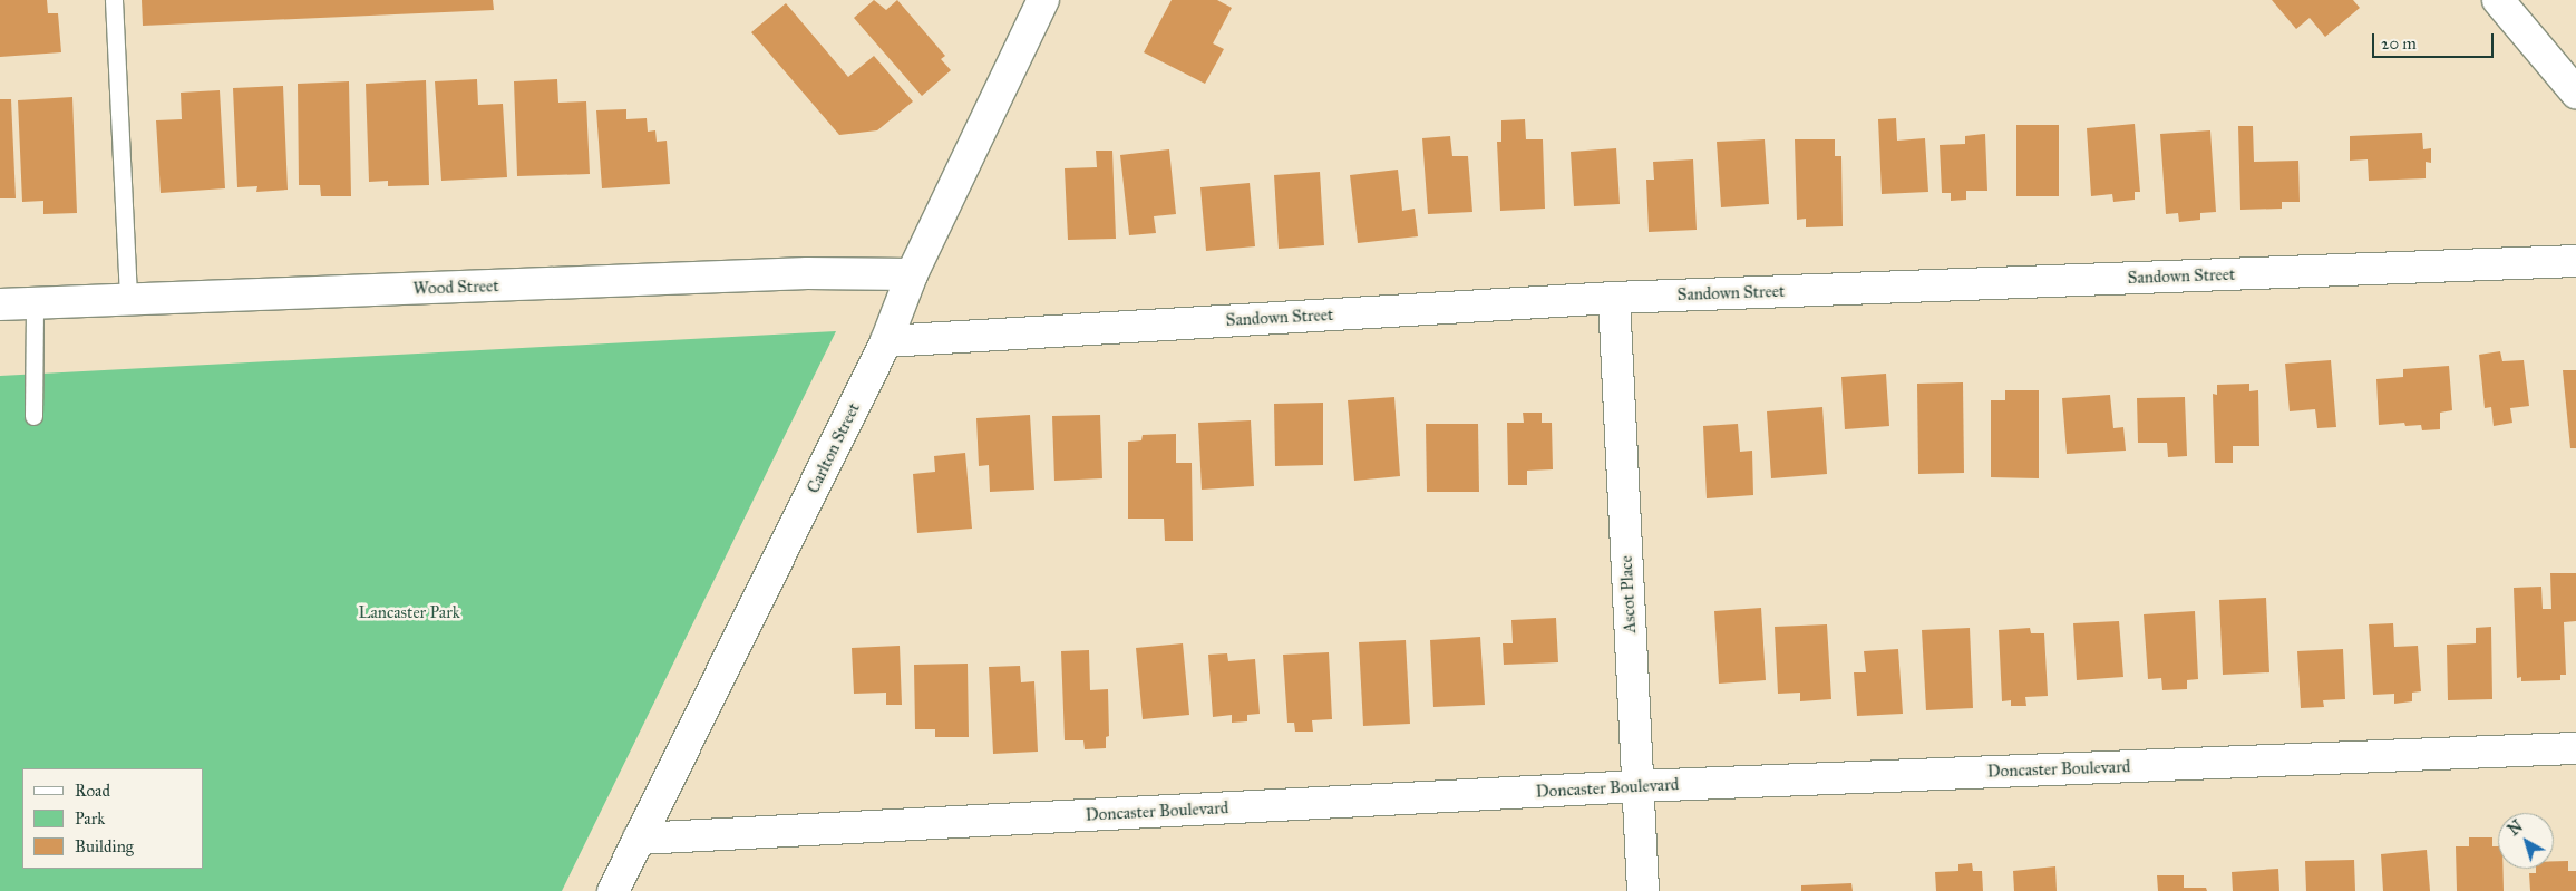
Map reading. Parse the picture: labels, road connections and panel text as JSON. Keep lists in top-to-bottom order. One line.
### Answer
{"streets":{"street":["Sandown Street","Wood Street","Carlton Street","Ascot Place","Doncaster Boulevard"]},"crossings":[["Sandown Street","Carlton Street"],["Sandown Street","Ascot Place"],["Wood Street","Carlton Street"],["Carlton Street","Doncaster Boulevard"],["Ascot Place","Doncaster Boulevard"]],"parks":["Lancaster Park"],"legend":["Road","Park","Building"],"scale_bar":"20 m","north":"top left"}
